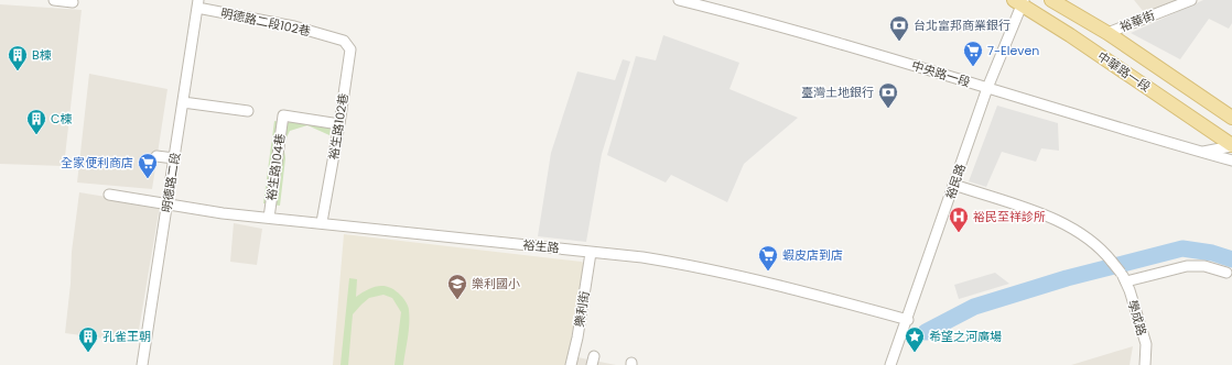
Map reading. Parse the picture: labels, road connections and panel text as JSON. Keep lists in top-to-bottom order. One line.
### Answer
{"streets":{"main road":["中華路一段"],"street":["裕華街","明德路二段102巷","中央路一段","裕生路102巷","裕生路104巷","裕民路","明德路二段","裕生路","樂利街","學成路"]},"crossings":[["裕華街","中華路一段"],["明德路二段102巷","裕生路102巷"],["明德路二段102巷","明德路二段"],["中華路一段","中央路一段"],["中華路一段","裕民路"],["中央路一段","裕民路"],["裕生路102巷","裕生路104巷"],["裕生路102巷","裕生路"],["裕生路104巷","裕生路"],["裕民路","裕生路"],["明德路二段","裕生路"],["裕生路","樂利街"]],"places":{"bank":["台北富邦商業銀行","臺灣土地銀行"],"supermarket":["7-Eleven","全家便利商店","蝦皮店到店"],"building":["B棟","C棟","孔雀王朝"],"hospital":["裕民至祥診所"],"school or university":["樂利國小"],"place":["希望之河廣場"]}}
